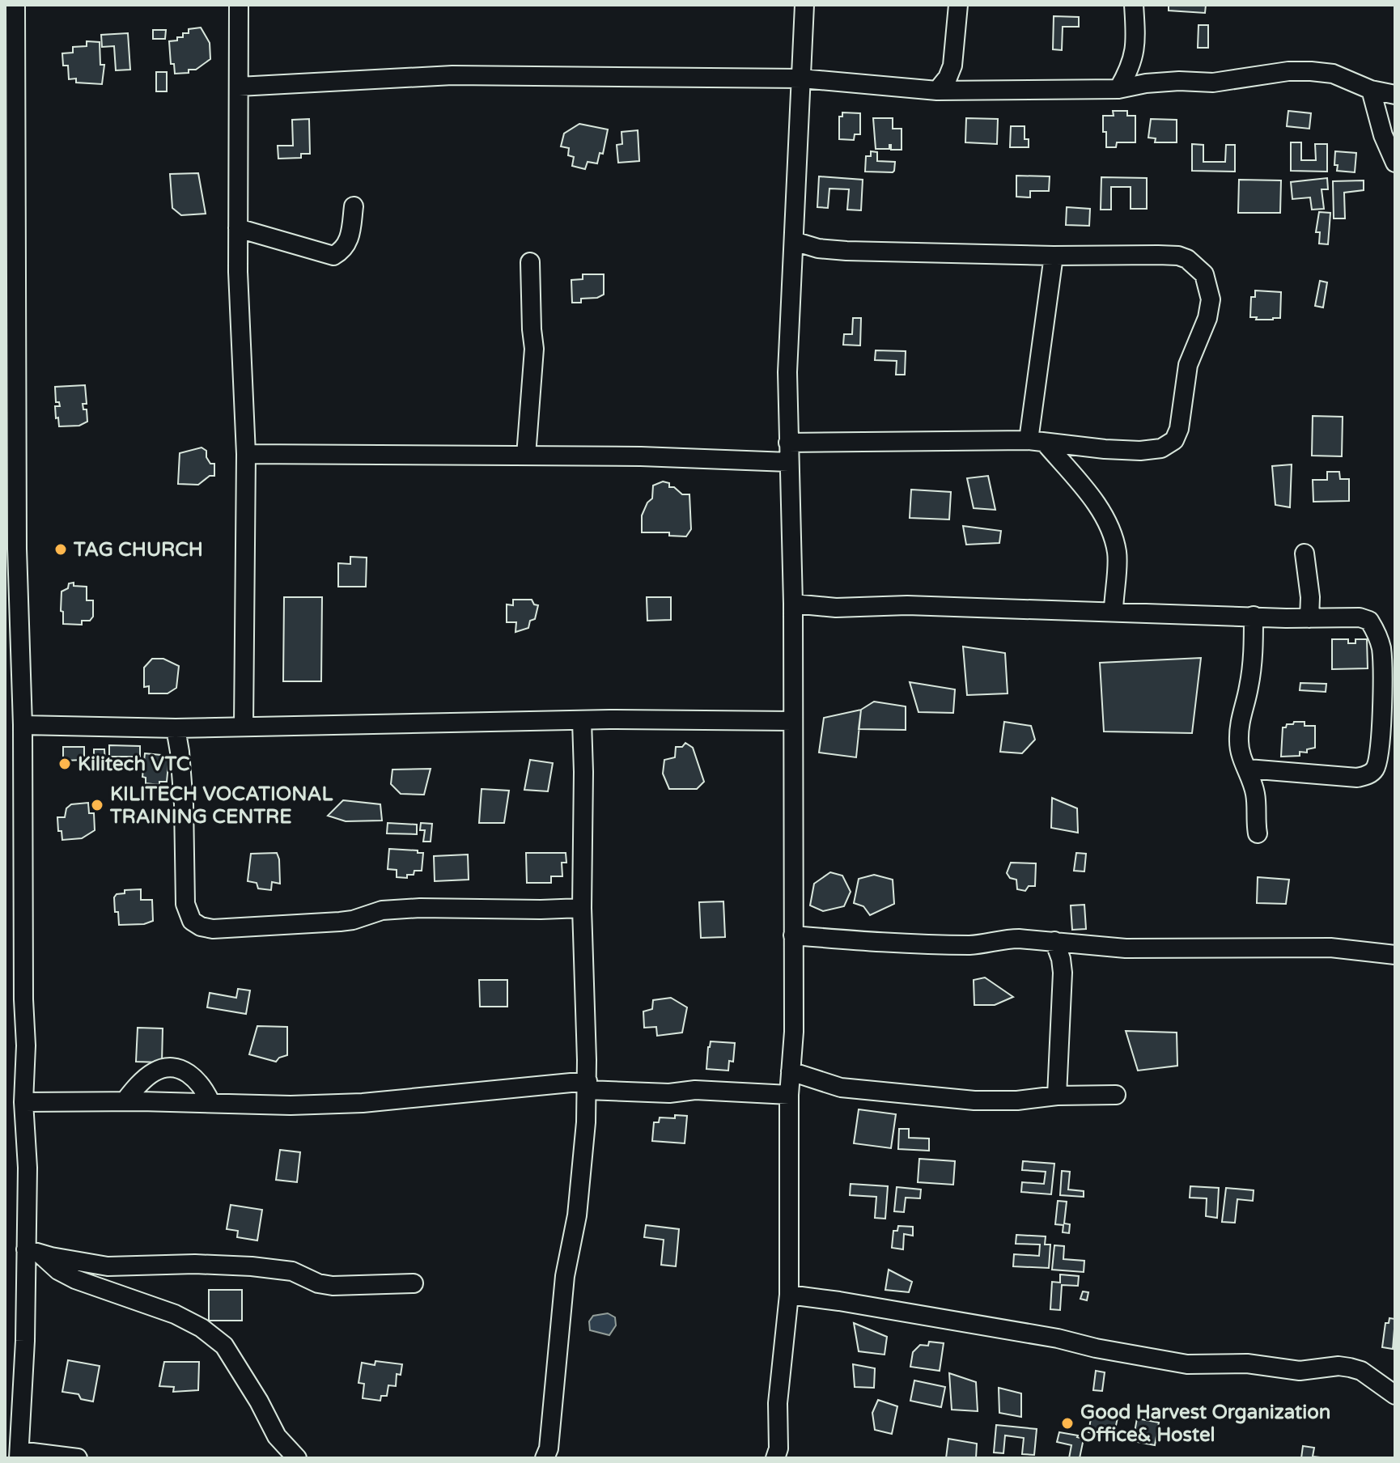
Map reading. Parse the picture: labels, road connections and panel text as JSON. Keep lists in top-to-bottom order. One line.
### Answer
{"places":["TAG CHURCH","Kilitech VTC","KILITECH VOCATIONAL TRAINING CENTRE","Good Harvest Organization Office& Hostel"]}
